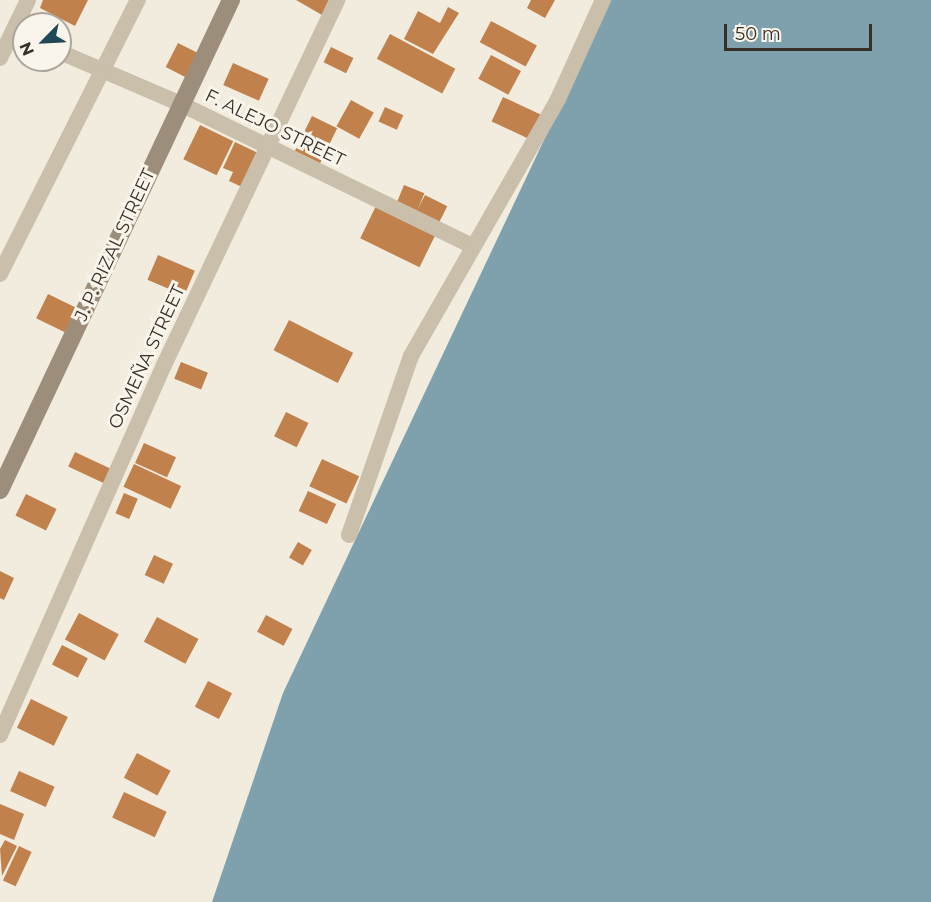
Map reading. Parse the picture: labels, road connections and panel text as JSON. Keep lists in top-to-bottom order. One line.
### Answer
{"streets":{"main road":["J. P. RIZAL STREET"],"street":["F. ALEJO STREET","OSMEÑA STREET"]},"crossings":[["F. ALEJO STREET","J. P. RIZAL STREET"],["F. ALEJO STREET","OSMEÑA STREET"]],"scale_bar":"50 m","north":"bottom left"}
